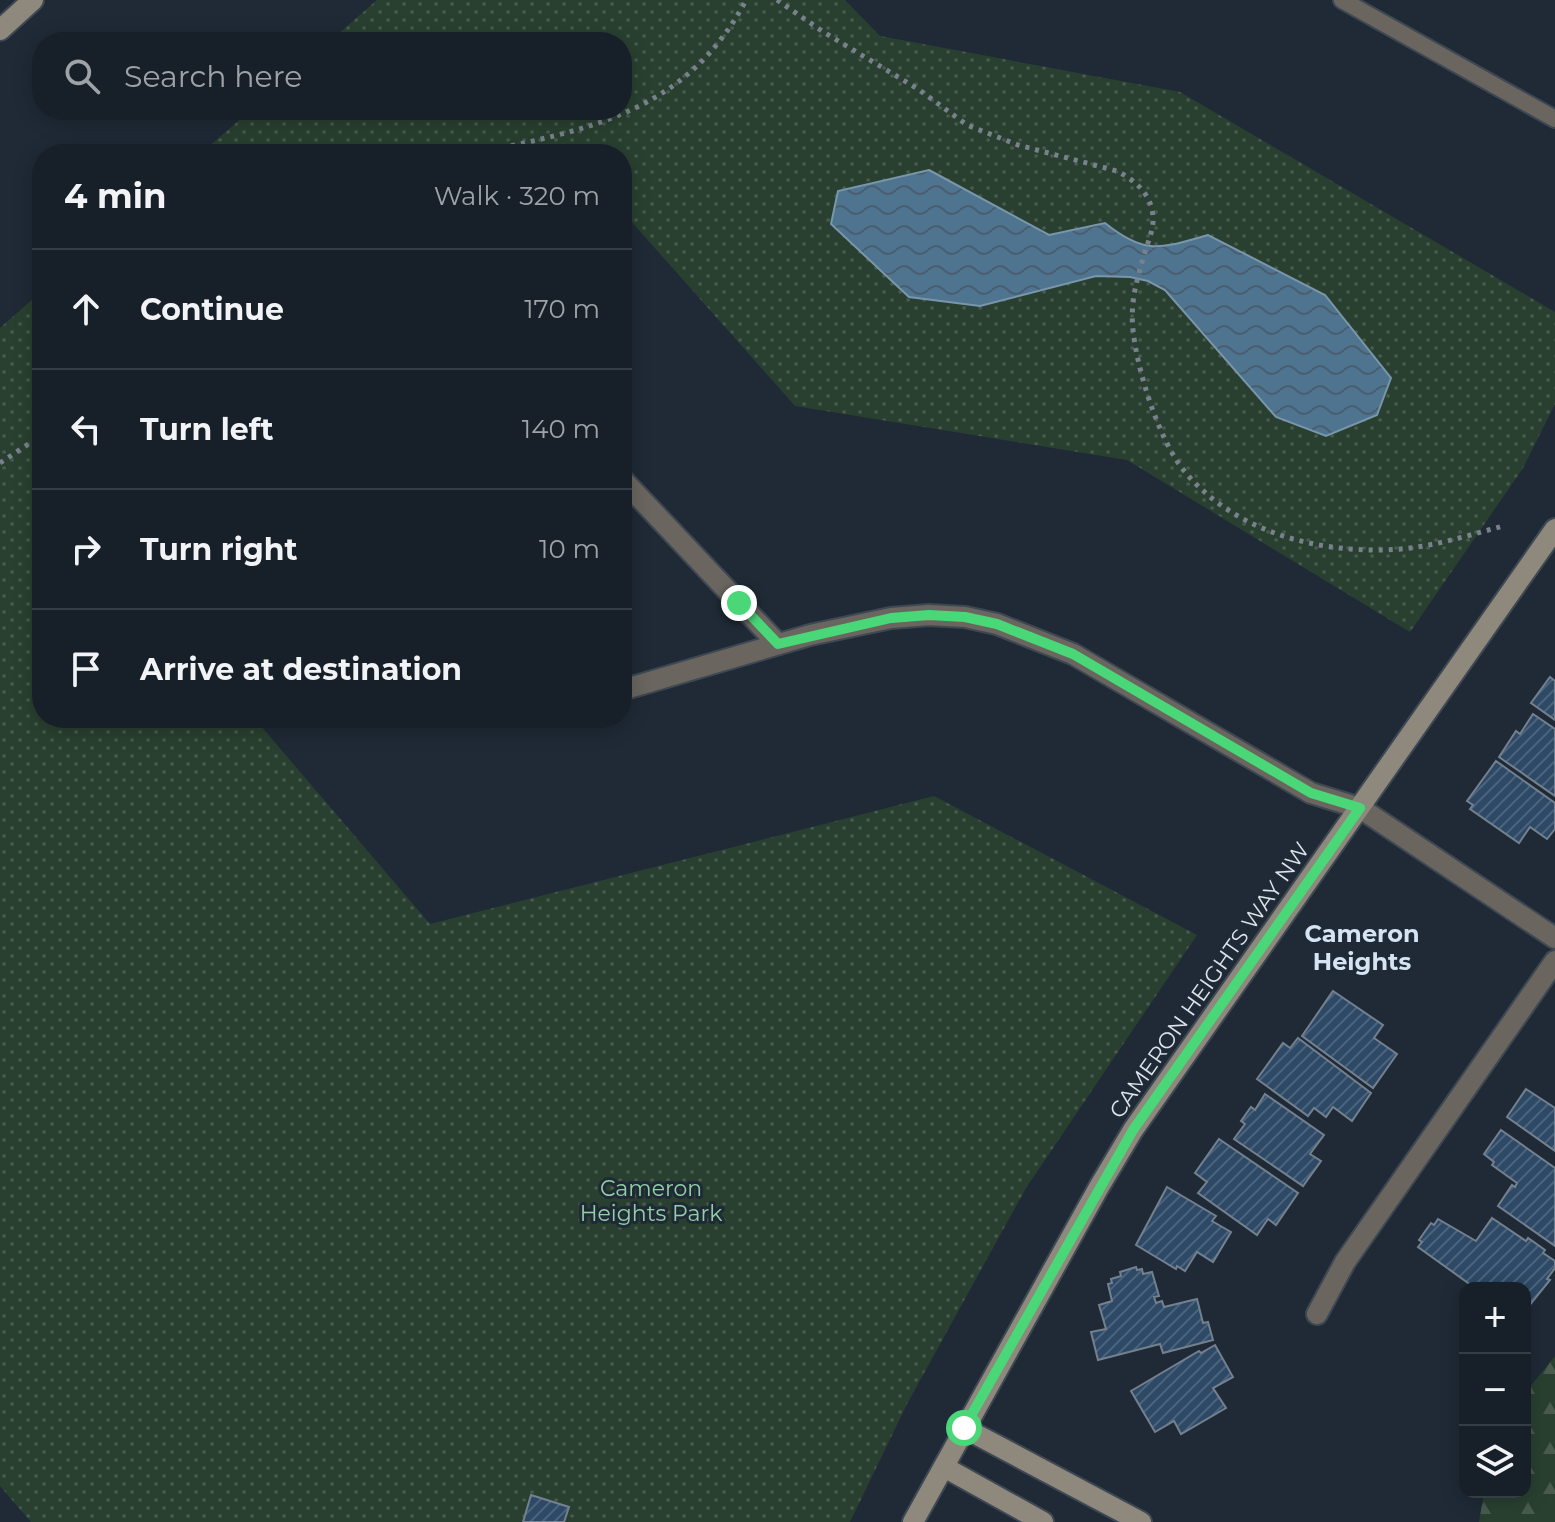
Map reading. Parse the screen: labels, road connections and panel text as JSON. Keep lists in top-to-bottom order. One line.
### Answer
{"streets":{"street":["CAMERON HEIGHTS WAY NW"]},"districts":["Cameron Heights"],"parks":["Cameron Heights Park"],"page":{"search":"Search here","heading":["4 min","Walk · 320 m"],"list":[["Continue","170 m"],["Turn left","140 m"],["Turn right","10 m"],"Arrive at destination"],"map_buttons":["+","−"]}}
